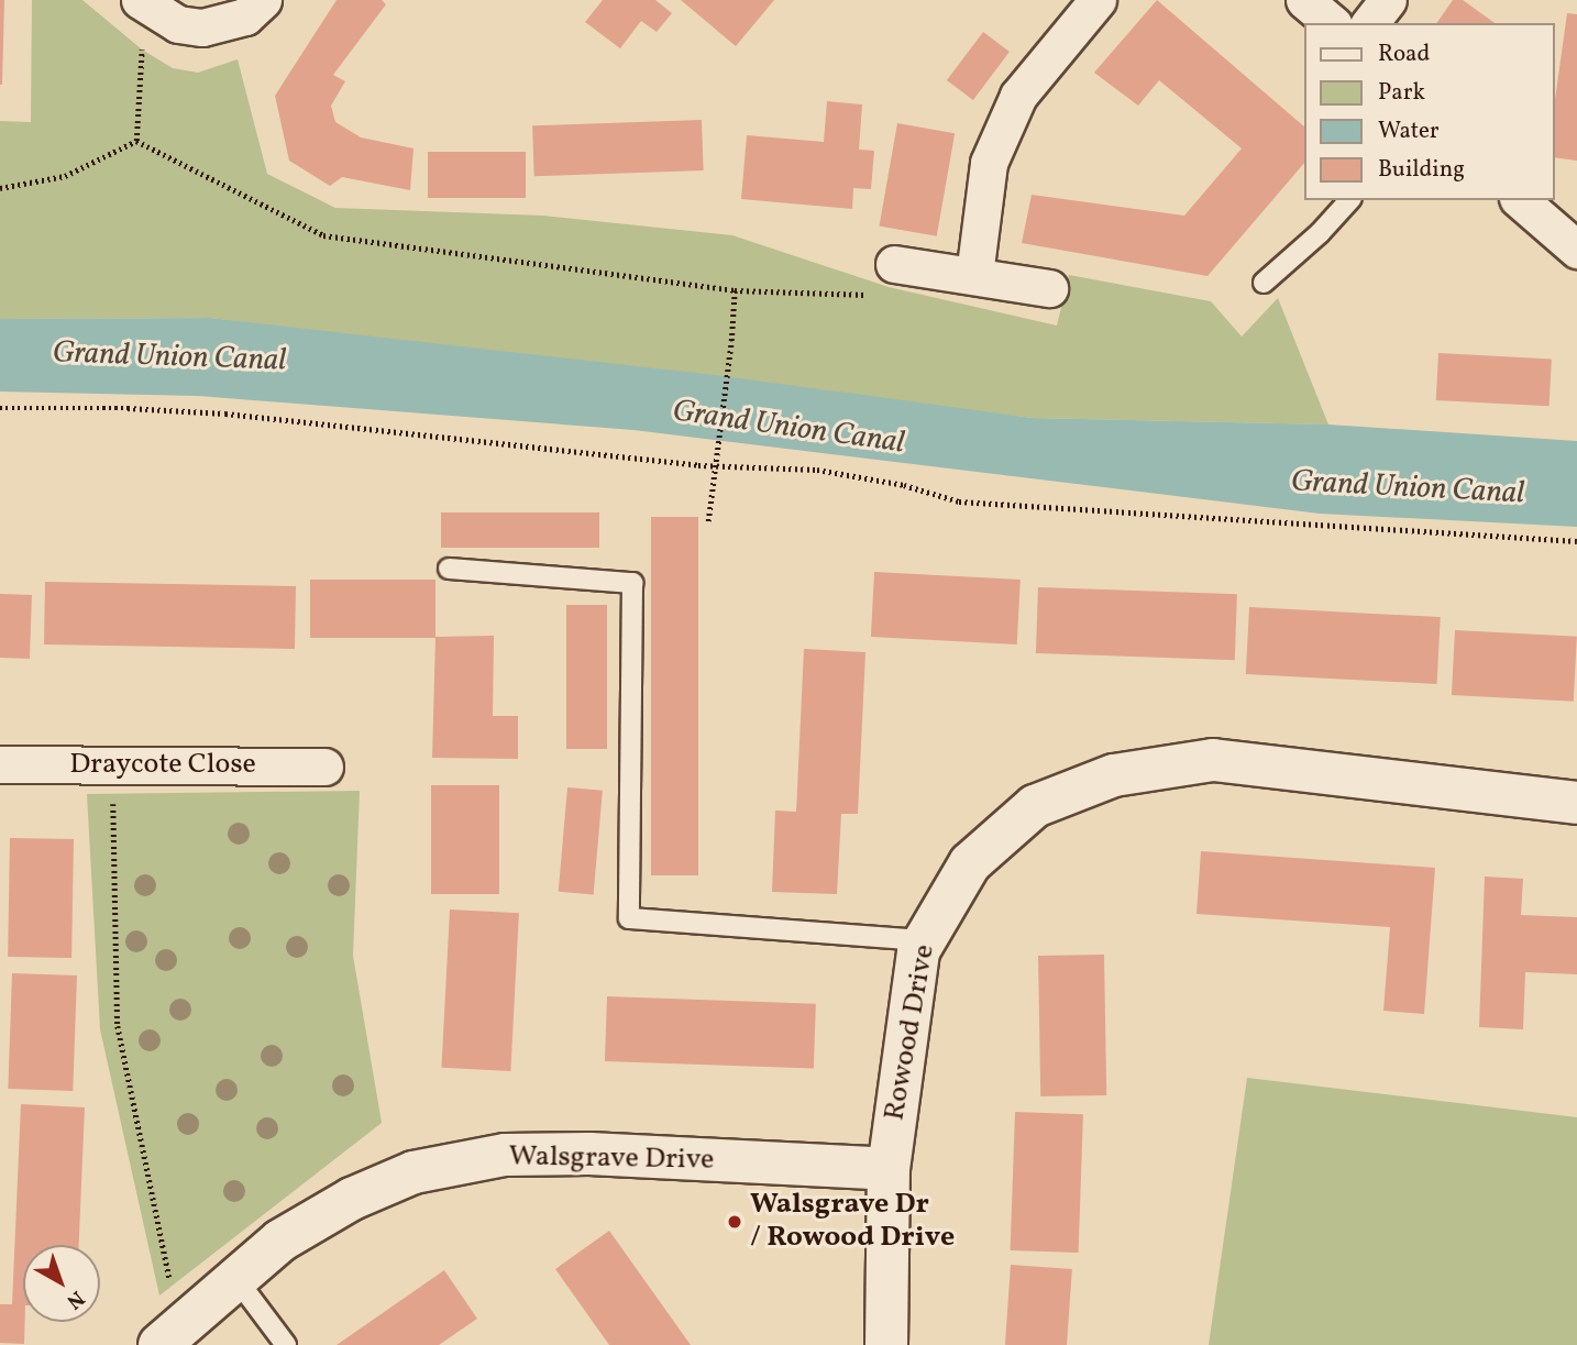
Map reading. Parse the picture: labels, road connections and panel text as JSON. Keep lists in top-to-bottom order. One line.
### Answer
{"streets":{"street":["Draycote Close","Rowood Drive","Walsgrave Drive"]},"crossings":[["Rowood Drive","Walsgrave Drive"]],"water":["Grand Union Canal"],"places":["Walsgrave Dr / Rowood Drive"],"legend":["Road","Park","Water","Building"],"north":"bottom right"}
